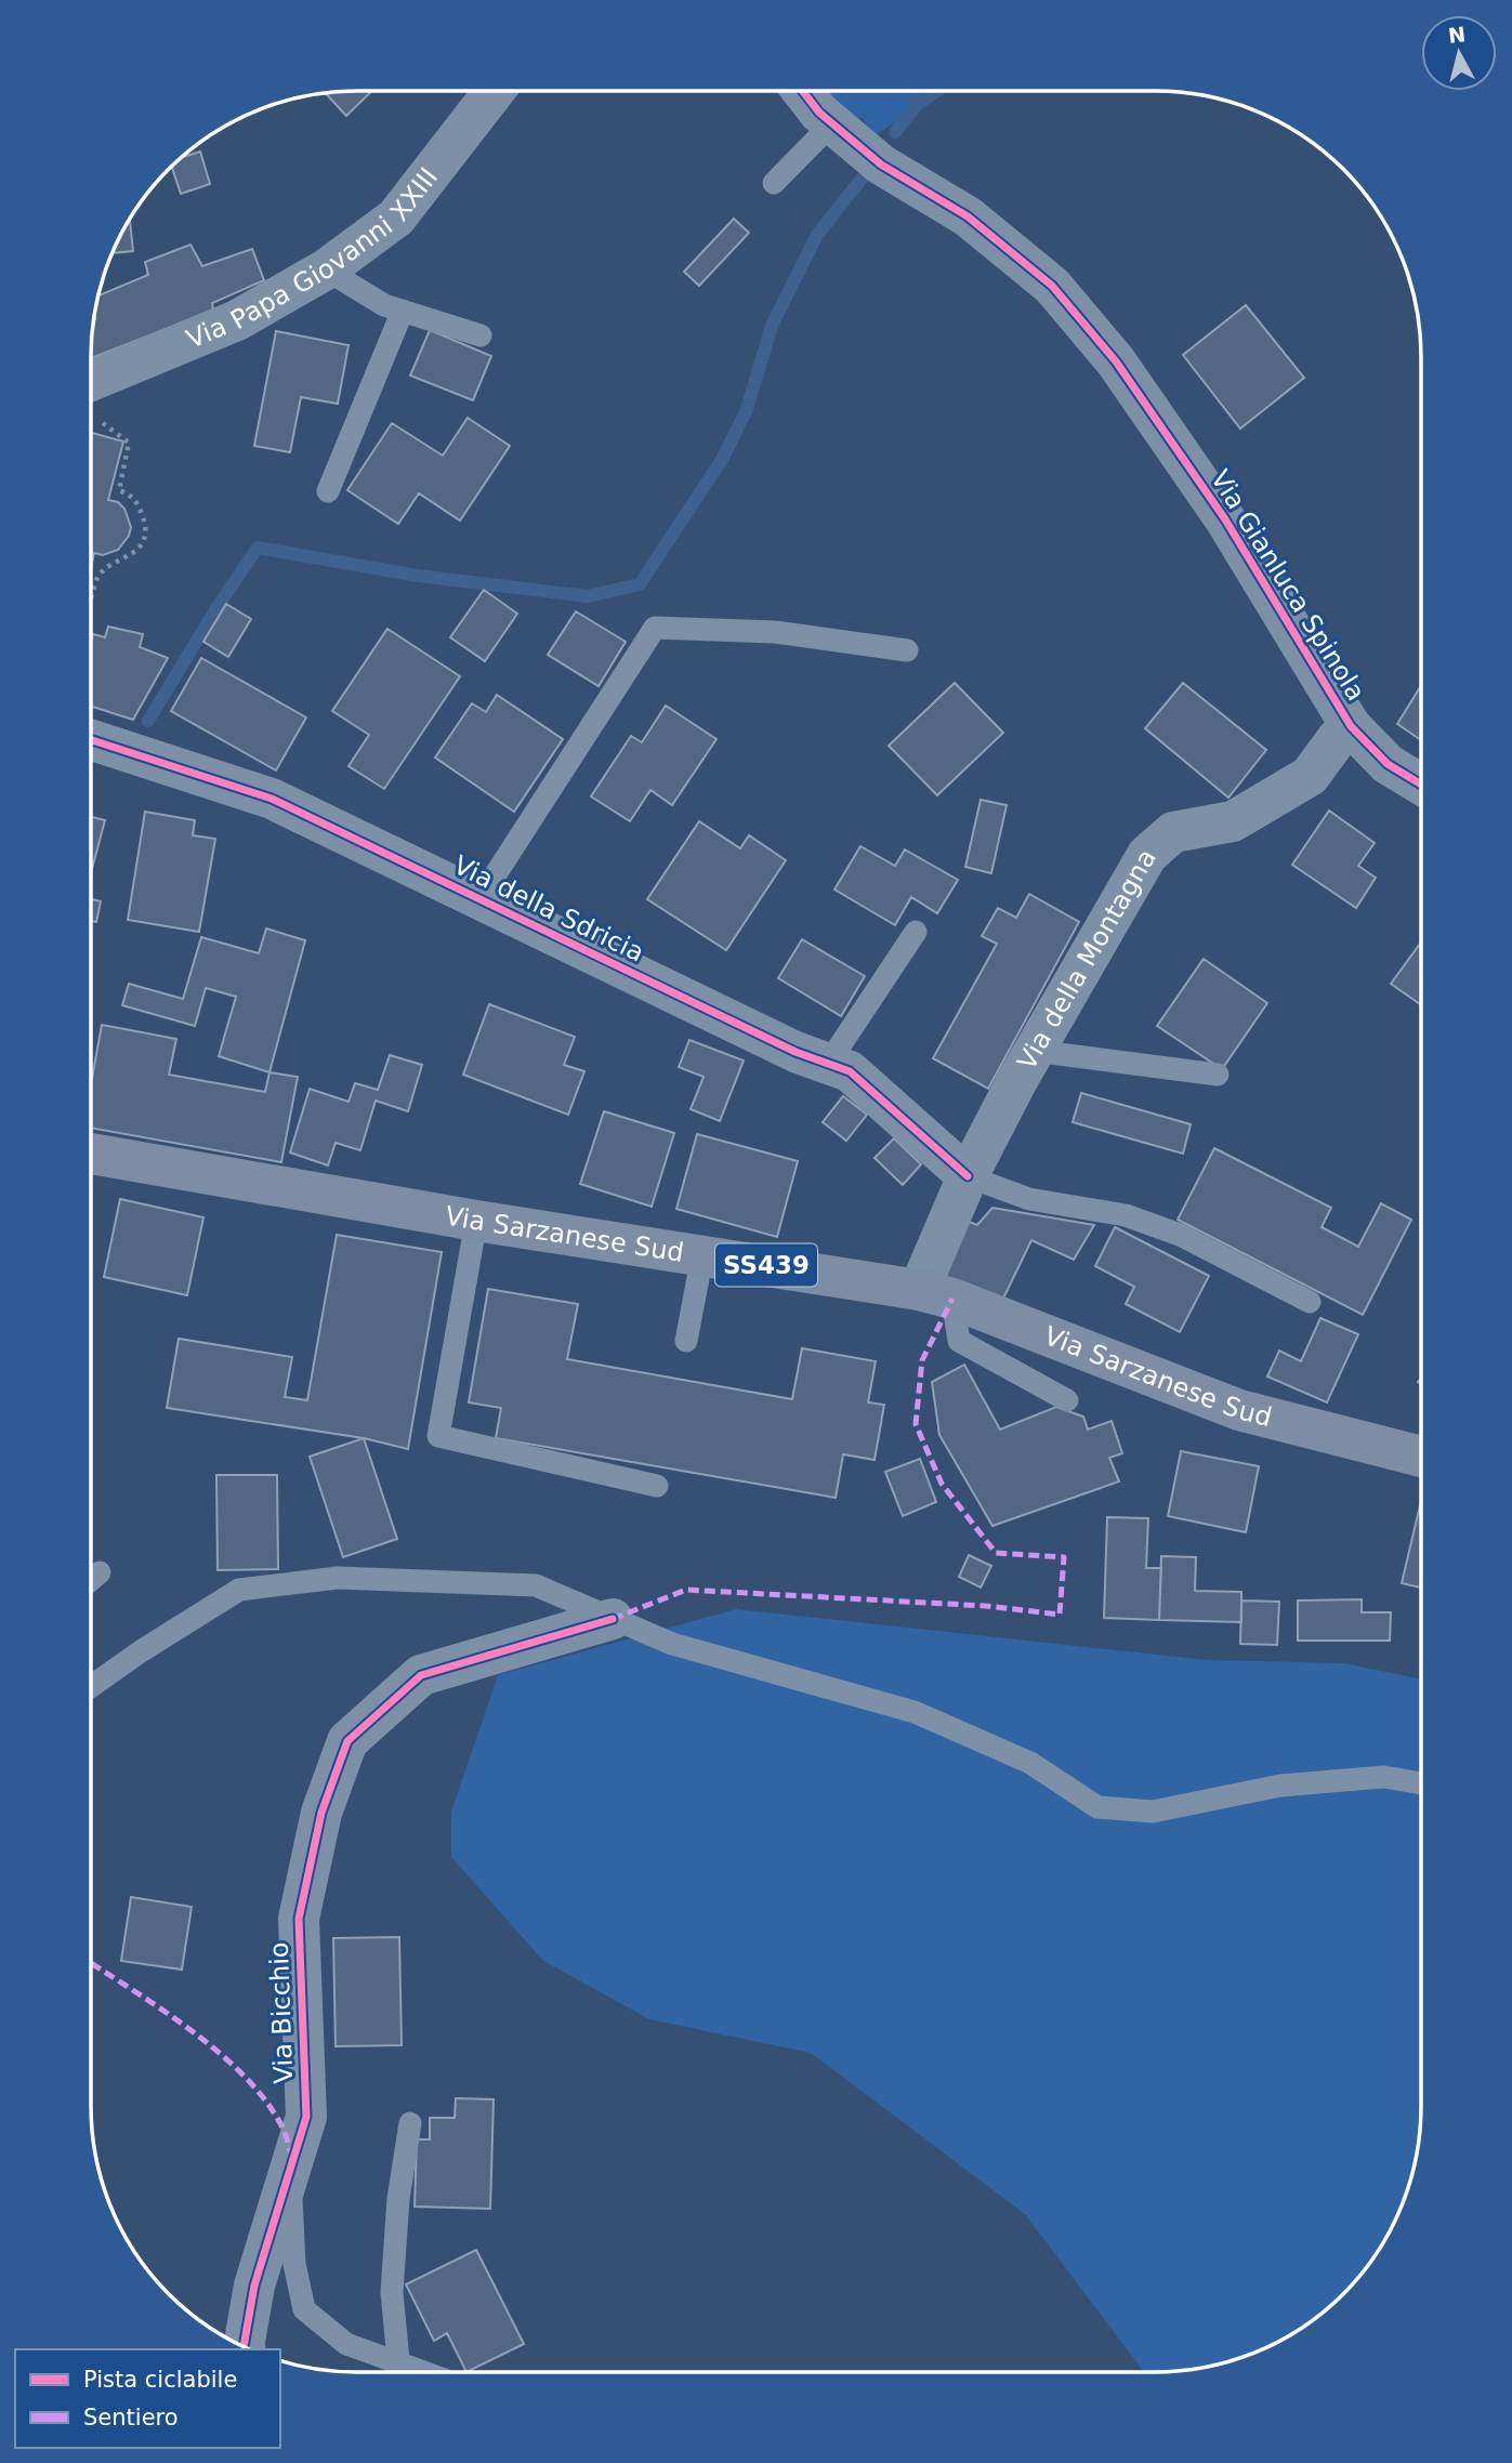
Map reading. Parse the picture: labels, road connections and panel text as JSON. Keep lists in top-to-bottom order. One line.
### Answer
{"streets":{"main road":["Via Sarzanese Sud","SS439"],"street":["Via Papa Giovanni XXIII","Via Gianluca Spinola","Via della Sdricia","Via della Montagna","Via Bicchio"]},"crossings":[["Via Gianluca Spinola","Via della Montagna"],["Via della Sdricia","Via della Montagna"],["Via della Montagna","Via Sarzanese Sud"]],"legend":["Pista ciclabile","Sentiero"],"north":"top"}
